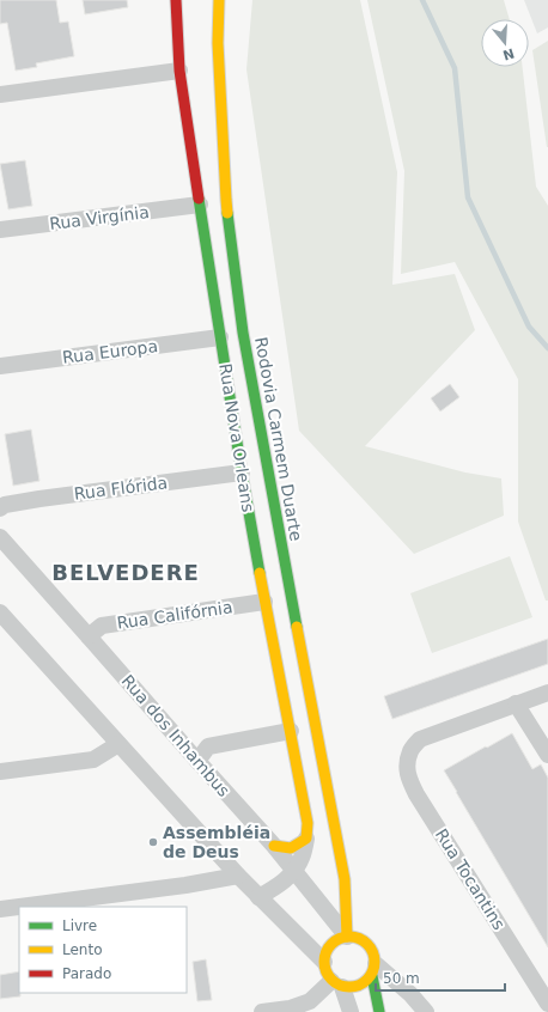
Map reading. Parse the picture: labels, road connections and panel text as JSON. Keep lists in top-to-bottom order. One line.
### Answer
{"streets":{"street":["Rua Virgínia","Rua Europa","Rua Nova Orleans","Rodovia Carmem Duarte","Rua Flórida","Rua Califórnia","Rua dos Inhambus","Rua Tocantins"]},"crossings":[["Rua Virgínia","Rua Nova Orleans"],["Rua Europa","Rua Nova Orleans"],["Rua Nova Orleans","Rua Flórida"],["Rua Nova Orleans","Rua Califórnia"],["Rodovia Carmem Duarte","Rua dos Inhambus"],["Rua Califórnia","Rua dos Inhambus"]],"districts":["BELVEDERE"],"places":["Assembléia de Deus"],"legend":["Livre","Lento","Parado"],"scale_bar":"50 m","north":"bottom"}
